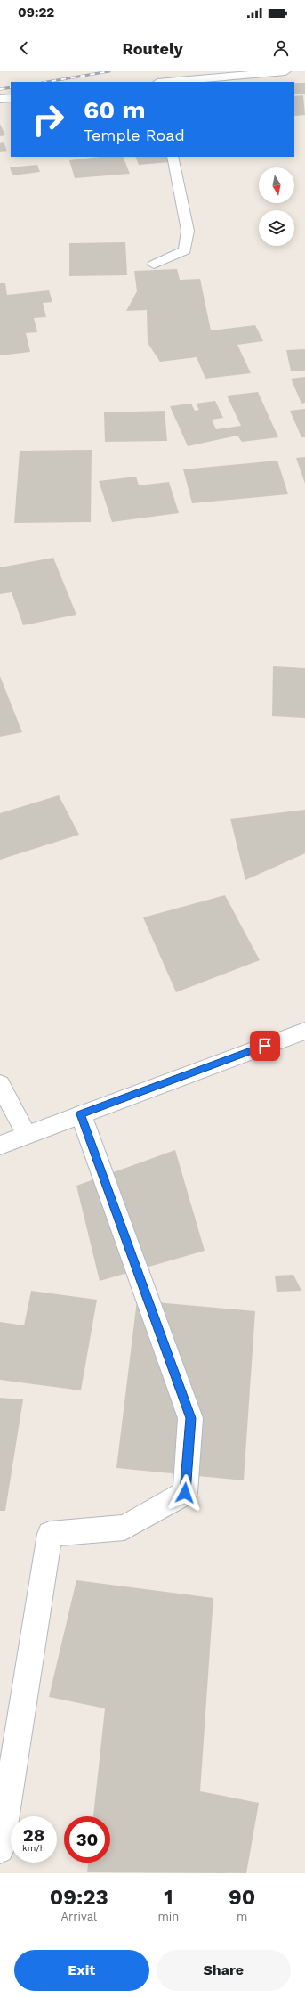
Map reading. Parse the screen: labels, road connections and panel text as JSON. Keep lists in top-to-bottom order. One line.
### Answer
{"north":"bottom","page":{"status":"09:22","header":"Routely","turn":["60 m","Temple Road"],"speed":"28 km/h","limit":"30","eta":["09:23","Arrival","1","min","90","m"],"buttons":["Exit","Share"]}}
